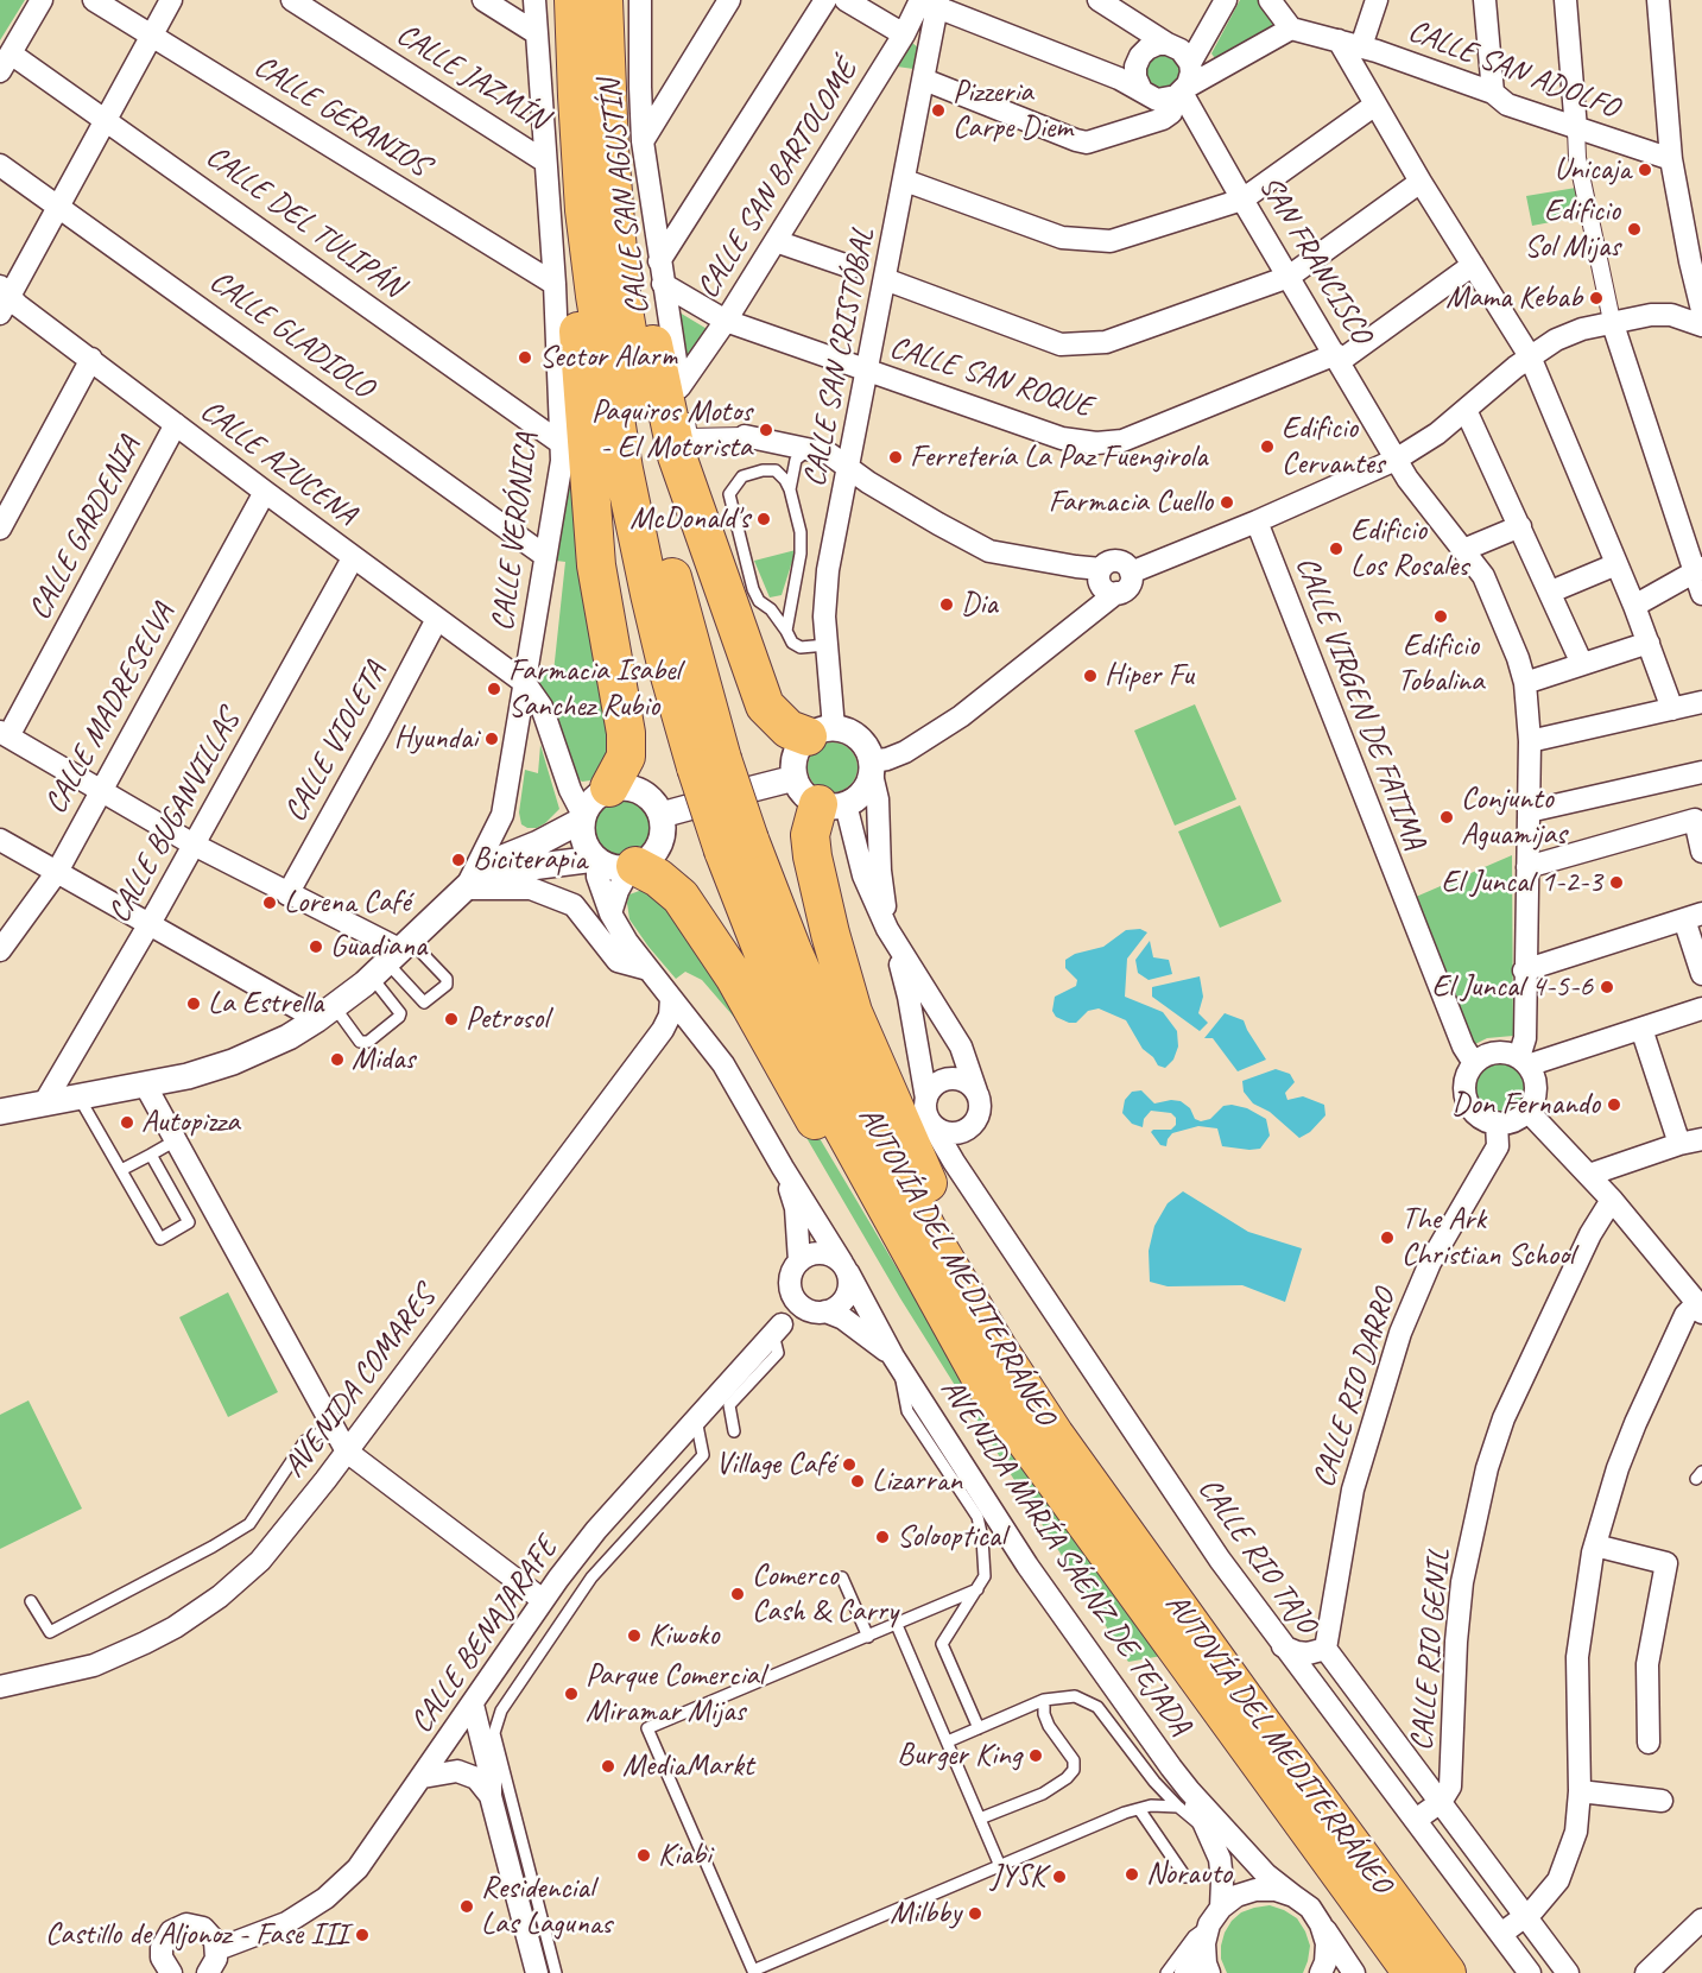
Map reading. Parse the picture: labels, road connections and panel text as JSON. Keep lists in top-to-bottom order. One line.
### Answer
{"streets":{"highway":["AUTOVÍA DEL MEDITERRÁNEO"],"street":["CALLE SAN ADOLFO","CALLE JAZMÍN","CALLE GERANIOS","CALLE SAN BARTOLOMÉ","CALLE SAN AGUSTÍN","CALLE DEL TULIPÁN","SAN FRANCISCO","CALLE GLADIOLO","CALLE SAN CRISTÓBAL","CALLE SAN ROQUE","CALLE AZUCENA","CALLE GARDENIA","CALLE VERÓNICA","CALLE VIRGEN DE FATIMA","CALLE MADRESELVA","CALLE VIOLETA","CALLE BUGANVILLAS","AVENIDA COMARES","CALLE RIO DARRO","CALLE RIO TAJO","AVENIDA MARÍA SÁENZ DE TEJADA","CALLE BENAJARAFE","CALLE RIO GENIL"]},"crossings":[["CALLE JAZMÍN","CALLE VERÓNICA"],["CALLE GERANIOS","CALLE VERÓNICA"],["CALLE SAN BARTOLOMÉ","CALLE SAN AGUSTÍN"],["CALLE SAN BARTOLOMÉ","CALLE SAN CRISTÓBAL"],["CALLE SAN BARTOLOMÉ","CALLE SAN ROQUE"],["CALLE SAN AGUSTÍN","CALLE SAN ROQUE"],["CALLE DEL TULIPÁN","CALLE VERÓNICA"],["SAN FRANCISCO","CALLE SAN ROQUE"],["SAN FRANCISCO","CALLE VIRGEN DE FATIMA"],["SAN FRANCISCO","CALLE RIO DARRO"],["CALLE GLADIOLO","CALLE VERÓNICA"],["CALLE SAN CRISTÓBAL","CALLE SAN ROQUE"],["CALLE AZUCENA","CALLE GARDENIA"],["CALLE AZUCENA","CALLE VERÓNICA"],["CALLE AZUCENA","CALLE MADRESELVA"],["CALLE AZUCENA","CALLE VIOLETA"],["CALLE AZUCENA","CALLE BUGANVILLAS"],["CALLE VIRGEN DE FATIMA","CALLE RIO DARRO"],["AVENIDA COMARES","AVENIDA MARÍA SÁENZ DE TEJADA"],["AVENIDA MARÍA SÁENZ DE TEJADA","CALLE BENAJARAFE"]],"places":["Pizzeria Carpe Diem","Unicaja","Edificio Sol Mijas","Mama Kebab","Sector Alarm","Paquiros Motos - El Motorista","Edificio Cervantes","Ferretería La Paz Fuengirola","Farmacia Cuello","McDonald's","Edificio Los Rosales","Dia","Edificio Tobalina","Hiper Fu","Farmacia Isabel Sanchez Rubio","Hyundai","Conjunto Aguamijas","Biciterapia","El Juncal 1-2-3","Lorena Café","Guadiana","El Juncal 4-5-6","La Estrella","Petrosol","Midas","Don Fernando","Autopizza","The Ark Christian School","Village Café","Lizarran","Solooptical","Comerco Cash & Carry","Kiwoko","Parque Comercial Miramar Mijas","Burger King","MediaMarkt","Kiabi","Norauto","JYSK","Residencial Las Lagunas","Milbby","Castillo de Aljonoz - Fase III"]}
